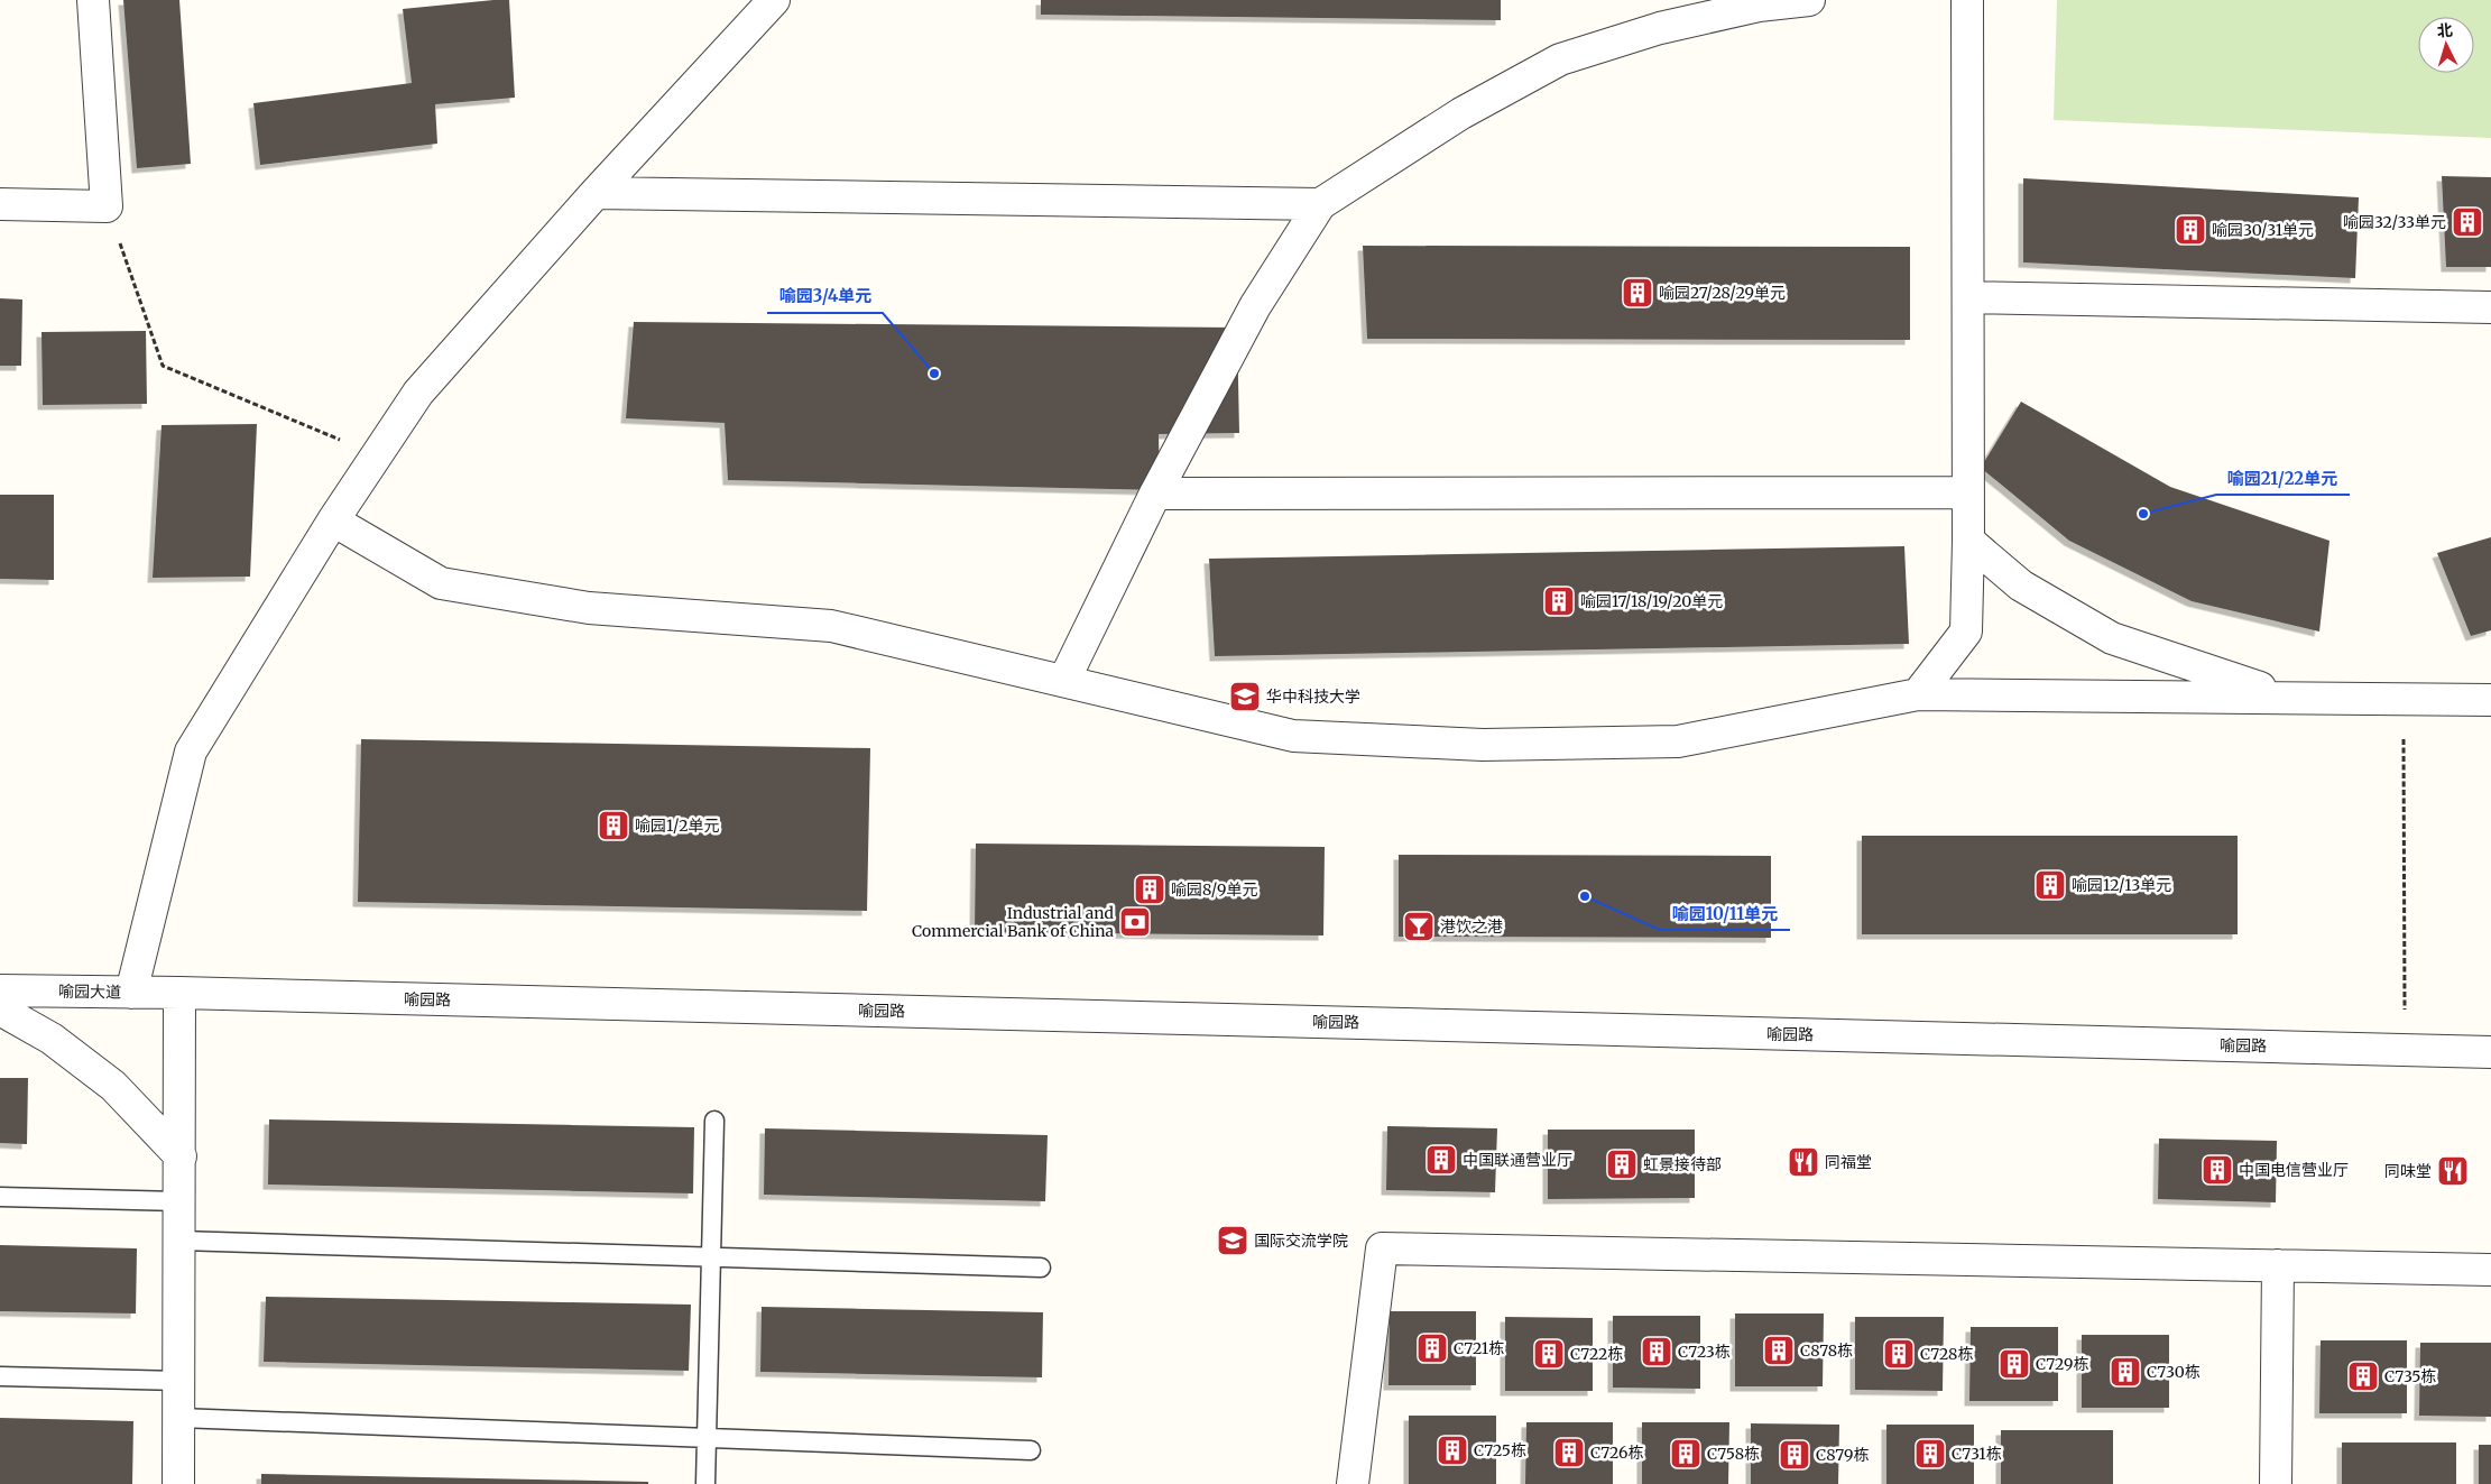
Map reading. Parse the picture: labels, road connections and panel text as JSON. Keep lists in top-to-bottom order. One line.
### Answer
{"streets":{"street":["喻园大道","喻园路"]},"crossings":[["喻园大道","喻园路"]],"places":{"building":["喻园32/33单元","喻园30/31单元","喻园27/28/29单元","喻园17/18/19/20单元","喻园1/2单元","喻园12/13单元","喻园8/9单元","中国联通营业厅","虹景接待部","中国电信营业厅","C721栋","C878栋","C723栋","C722栋","C728栋","C729栋","C730栋","C735栋","C725栋","C726栋","C758栋","C731栋","C879栋"],"other":["喻园3/4单元","喻园21/22单元","喻园10/11单元"],"school or university":["华中科技大学","国际交流学院"],"bank":["Industrial and Commercial Bank of China"],"bar":["港饮之港"],"restaurant":["同福堂","同味堂"]},"north":"top"}
